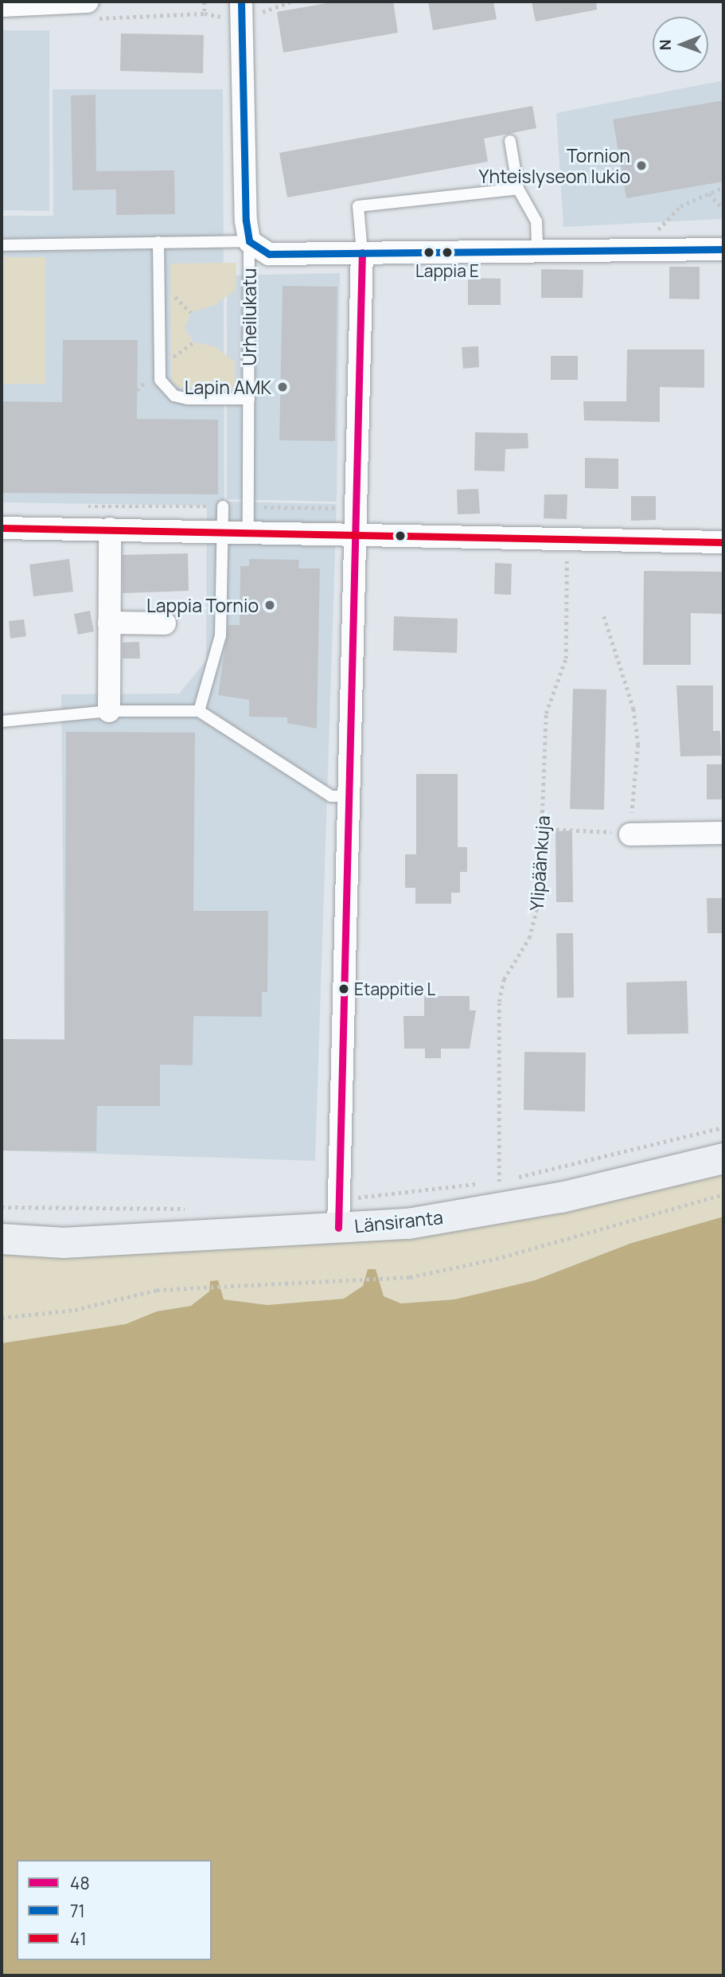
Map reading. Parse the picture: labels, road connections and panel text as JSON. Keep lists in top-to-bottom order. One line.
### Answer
{"streets":{"street":["Urheilukatu","Länsiranta"],"path":["Ylipäänkuja"]},"places":["Tornion Yhteislyseon lukio","Lappia E","Lapin AMK","Lappia Tornio","Etappitie L"],"lines":["transit line 71","transit line 48","transit line 41"],"legend":["48","71","41"],"north":"left"}
